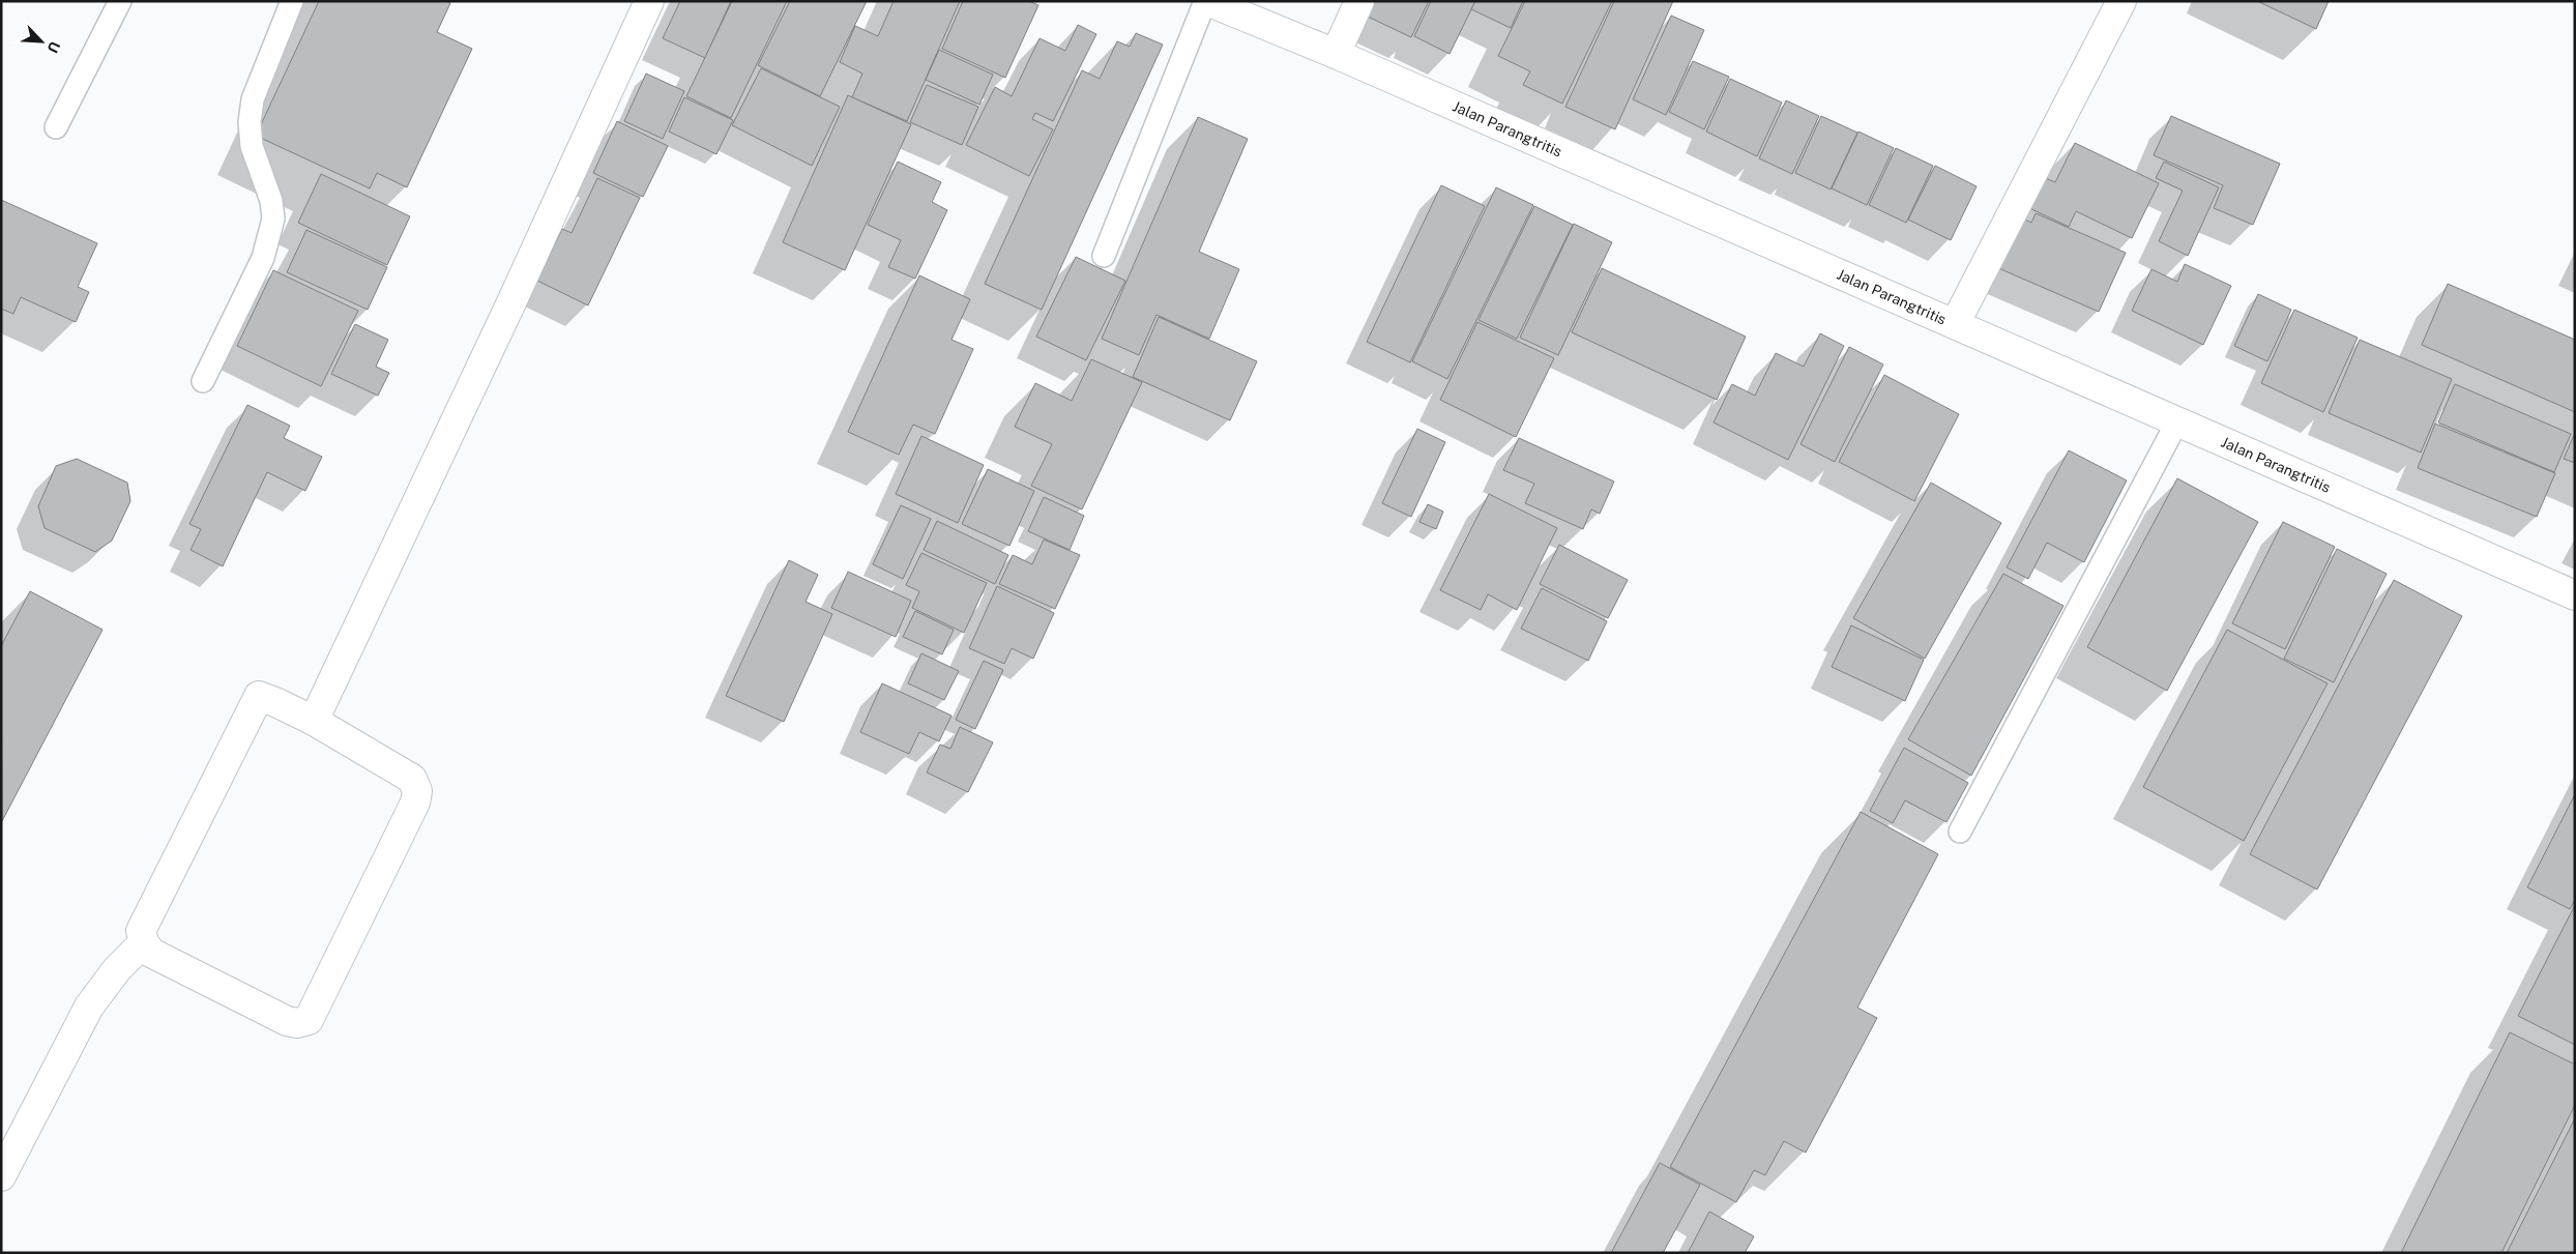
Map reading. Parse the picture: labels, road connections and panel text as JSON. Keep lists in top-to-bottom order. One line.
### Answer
{"streets":{"street":["Jalan Parangtritis"]},"north":"bottom right"}
